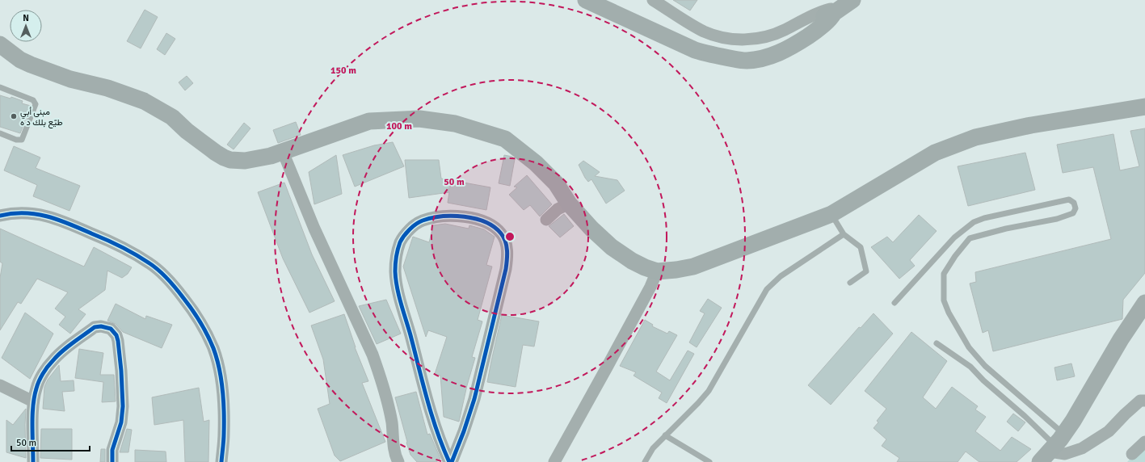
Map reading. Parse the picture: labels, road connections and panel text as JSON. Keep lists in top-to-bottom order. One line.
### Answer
{"places":["مبنى أبي طيّع بلك د ه"],"scale_bar":"50 m","north":"top","rings":["150 m","100 m","50 m"]}
